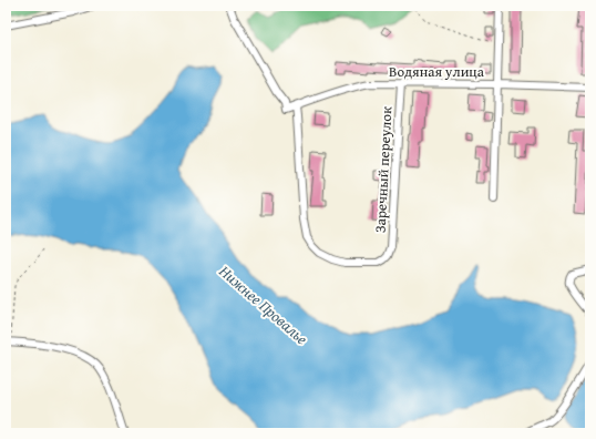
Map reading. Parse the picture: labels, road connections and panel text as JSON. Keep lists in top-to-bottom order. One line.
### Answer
{"streets":{"street":["Водяная улица","Заречный переулок"]},"crossings":[["Водяная улица","Заречный переулок"]],"water":["Нижнее Провалье"]}
